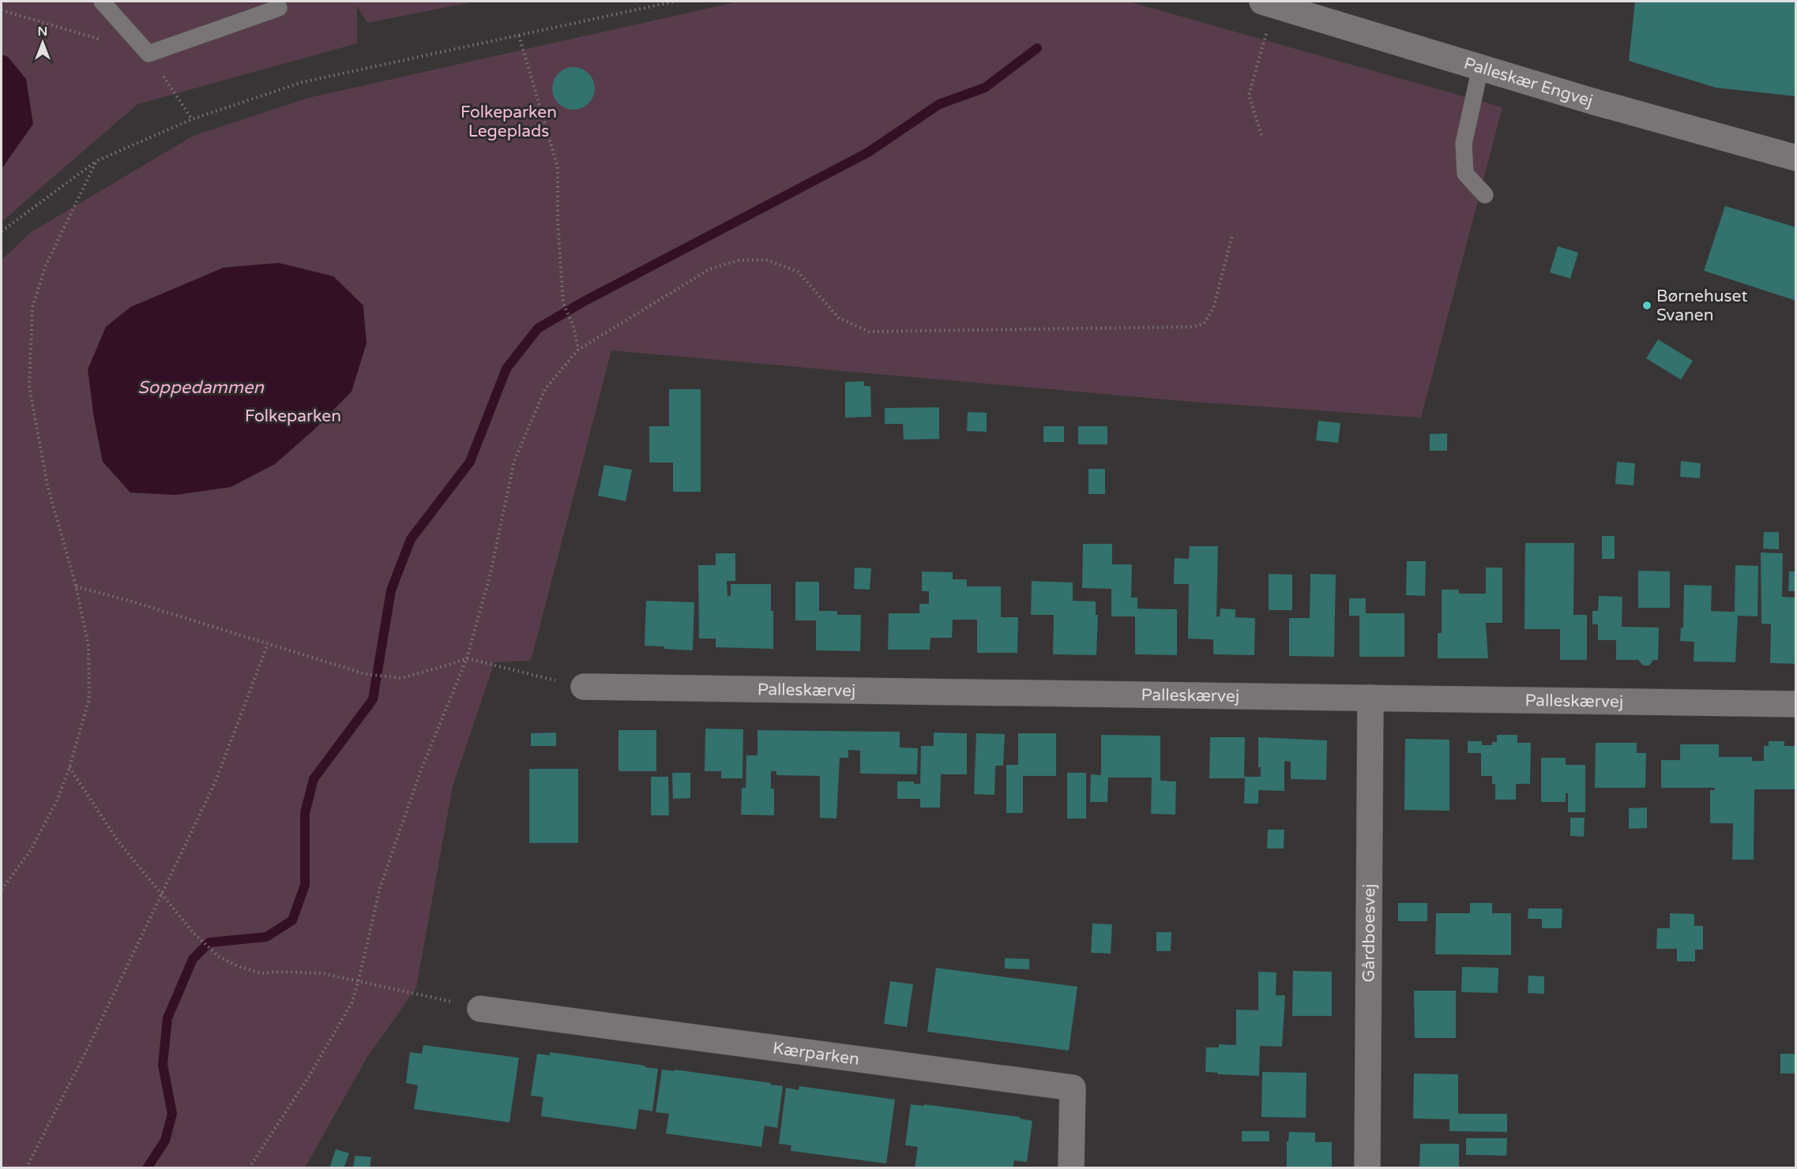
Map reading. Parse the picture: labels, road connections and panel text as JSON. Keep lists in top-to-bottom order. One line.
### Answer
{"streets":{"street":["Palleskær Engvej","Palleskærvej","Gårdboesvej","Kærparken"]},"crossings":[["Palleskærvej","Gårdboesvej"]],"water":["Soppedammen"],"parks":["Folkeparken Legeplads","Folkeparken"],"places":["Børnehuset Svanen"],"north":"top"}
